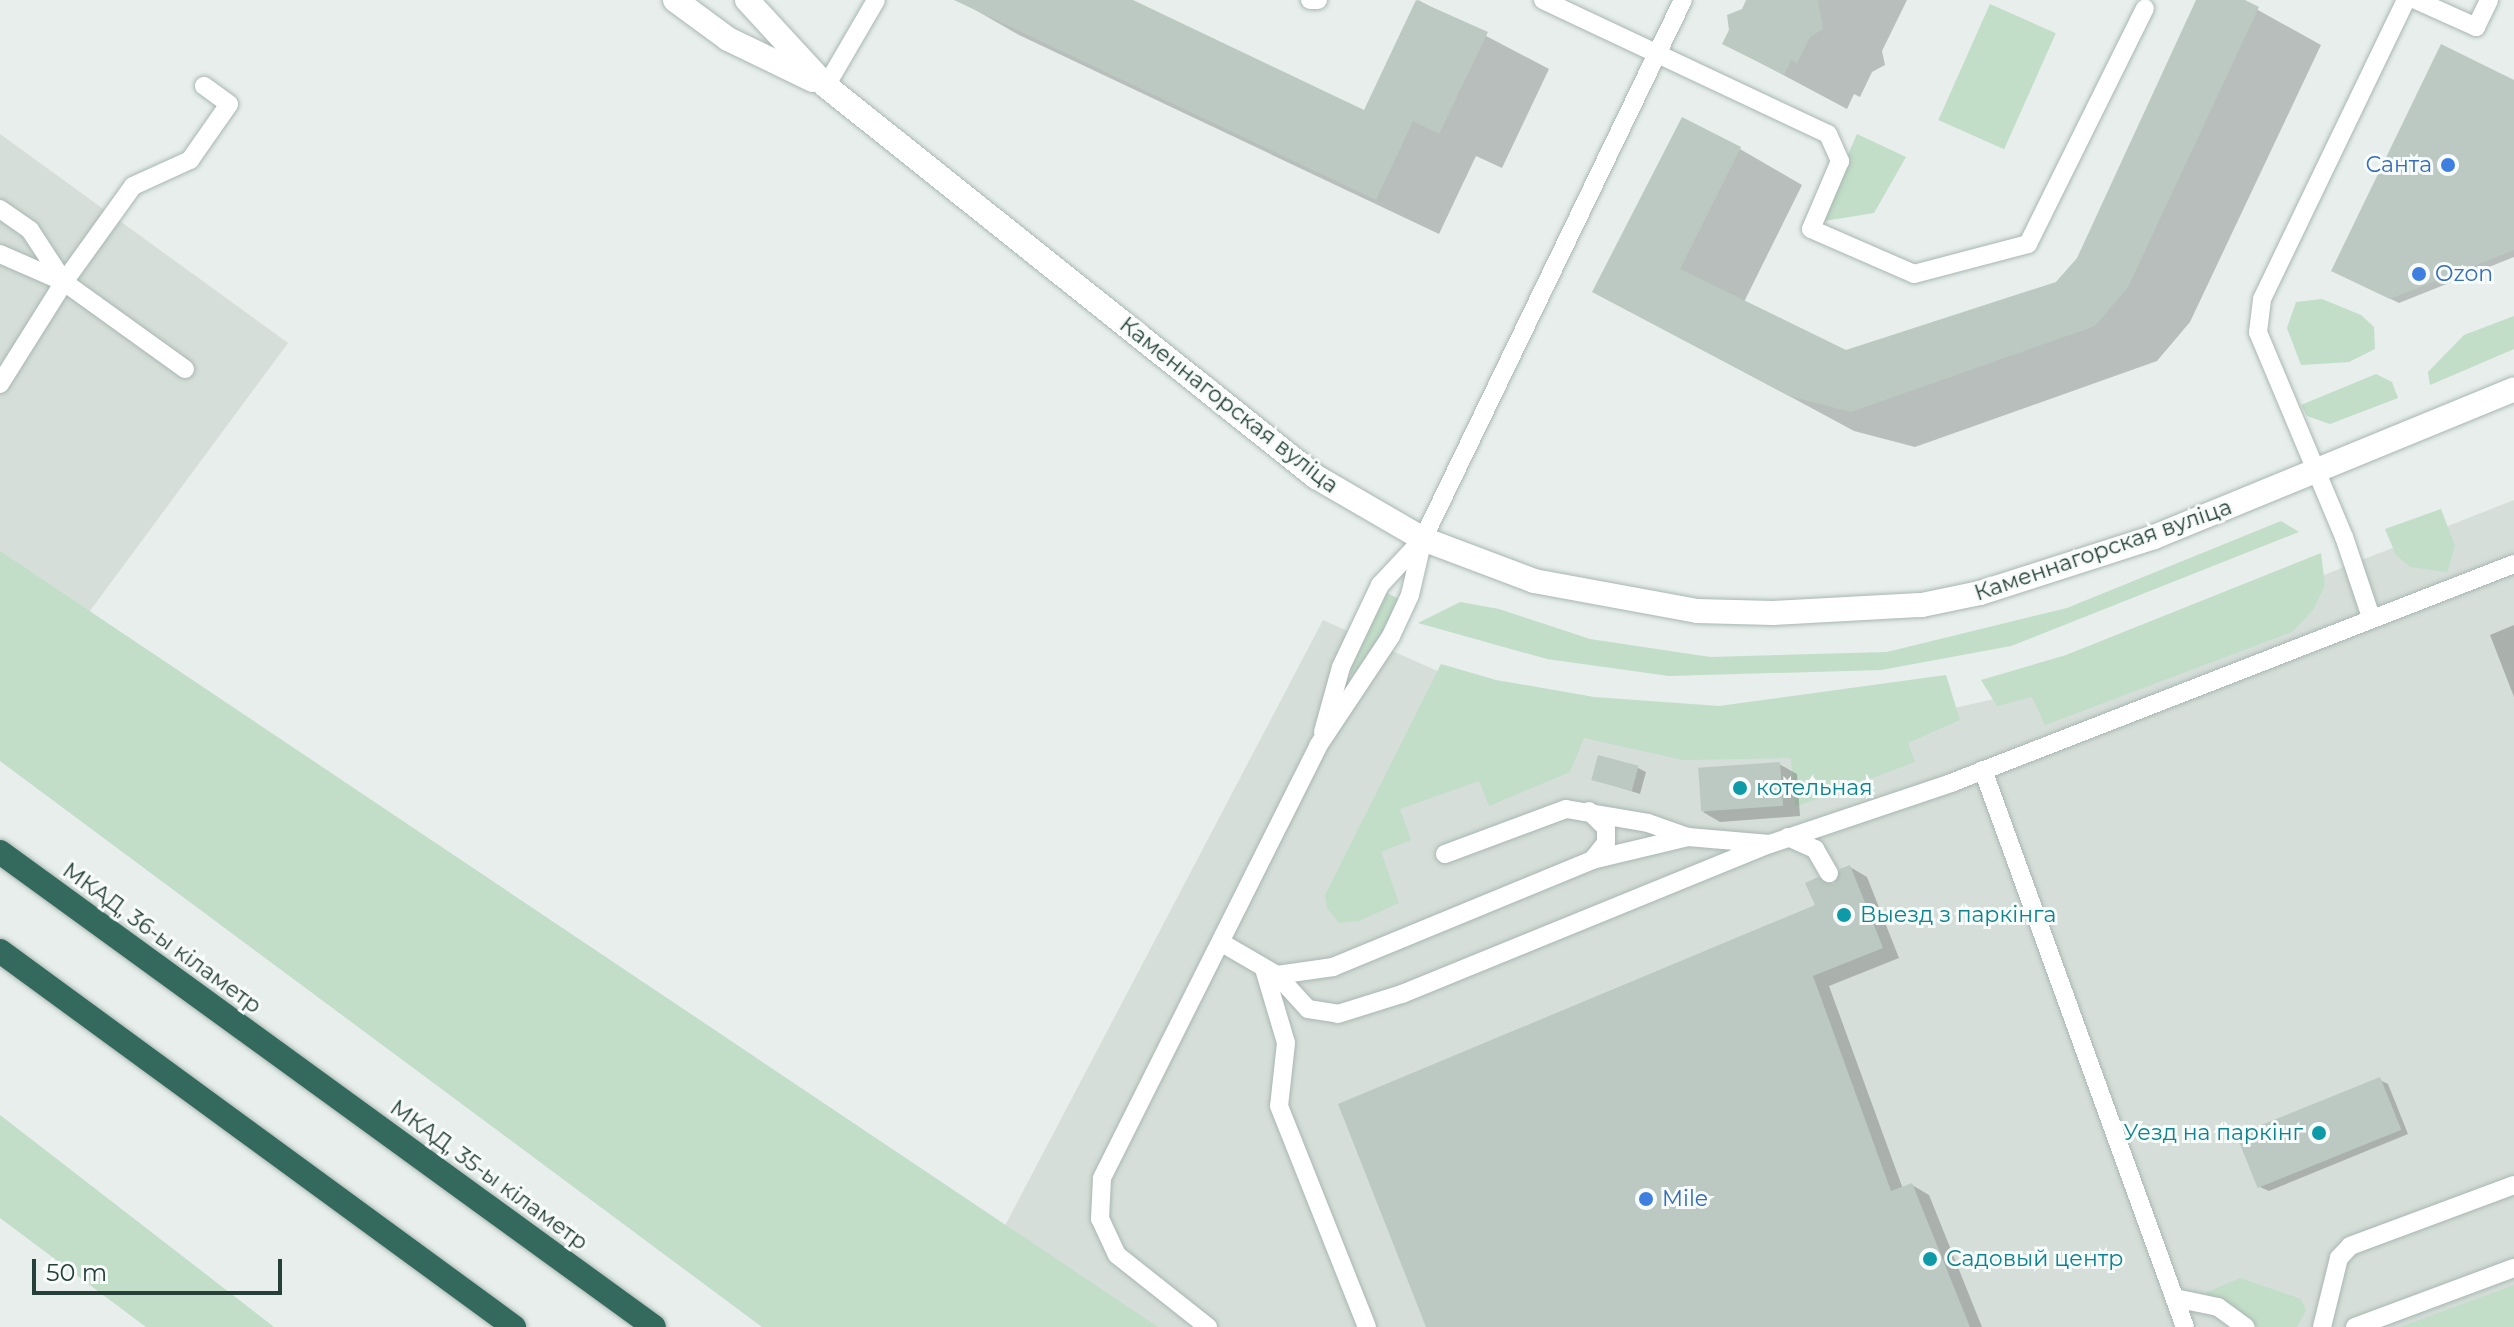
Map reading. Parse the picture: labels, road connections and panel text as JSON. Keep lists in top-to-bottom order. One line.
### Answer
{"streets":{"highway":["МКАД, 36-ы кіламетр","МКАД, 35-ы кіламетр"],"main road":["Каменнагорская вуліца"]},"crossings":[["МКАД, 36-ы кіламетр","МКАД, 35-ы кіламетр"]],"places":["Санта","Ozon","котельная","Выезд з паркінга","Уезд на паркінг","Mile","Садовый центр"],"scale_bar":"50 m"}
